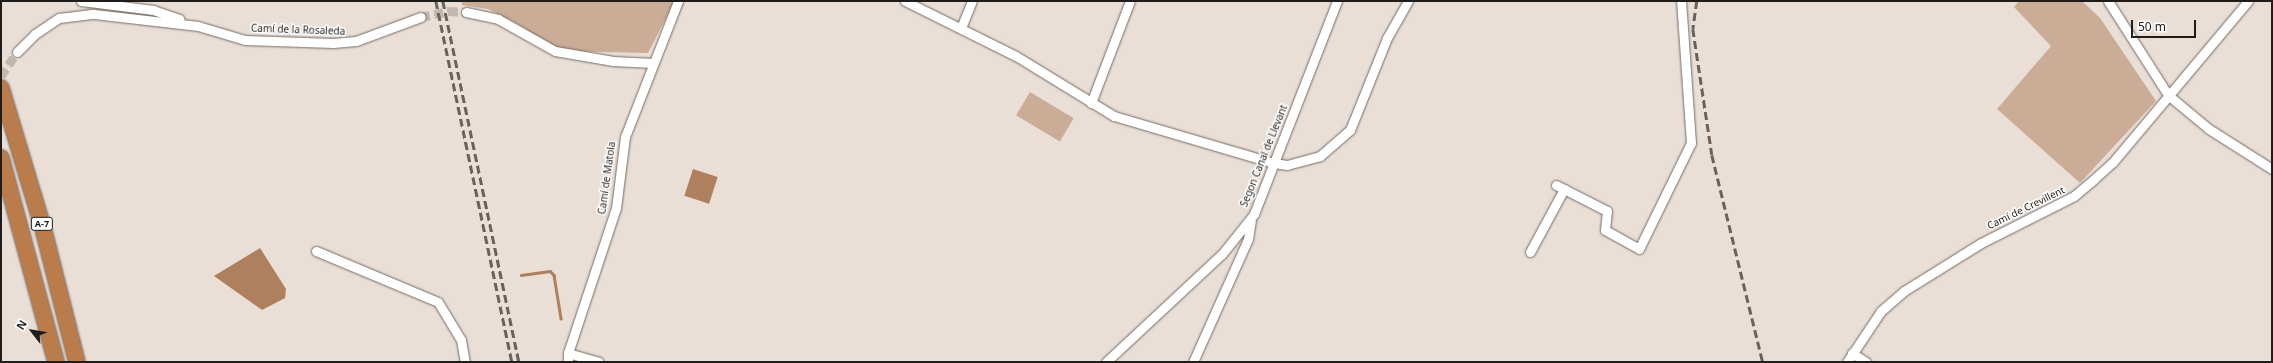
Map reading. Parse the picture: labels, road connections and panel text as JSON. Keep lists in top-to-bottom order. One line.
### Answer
{"streets":{"highway":["A-7"],"street":["Camí de la Rosaleda","Segon Canal de Llevant","Camí de Matola","Camí de Crevillent"]},"scale_bar":"50 m","north":"top left"}
